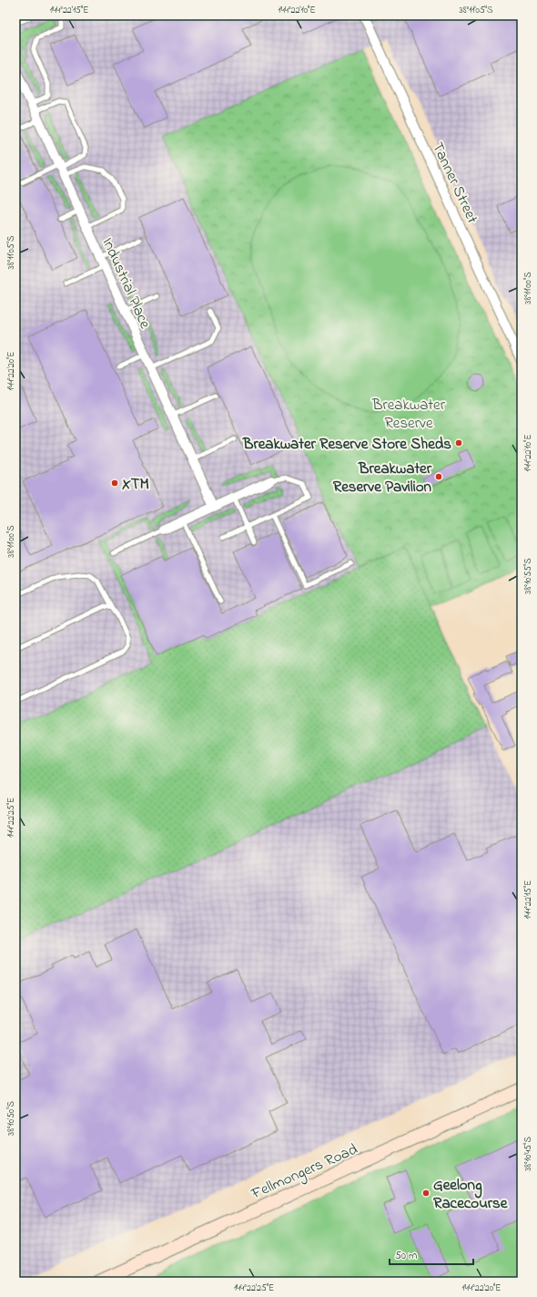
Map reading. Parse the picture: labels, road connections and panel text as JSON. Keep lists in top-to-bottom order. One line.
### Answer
{"streets":{"main road":["Fellmongers Road"],"street":["Tanner Street","Industrial Place"]},"parks":["Breakwater Reserve"],"places":["Breakwater Reserve Store Sheds","Breakwater Reserve Pavilion","XTM","Geelong Racecourse"],"scale_bar":"50 m","coordinates":["144°22'15\"E","144°22'10\"E","38°11'05\"S","38°11'00\"S","144°22'20\"E","38°10'55\"S","144°22'25\"E","38°10'50\"S","38°10'45\"S"]}
